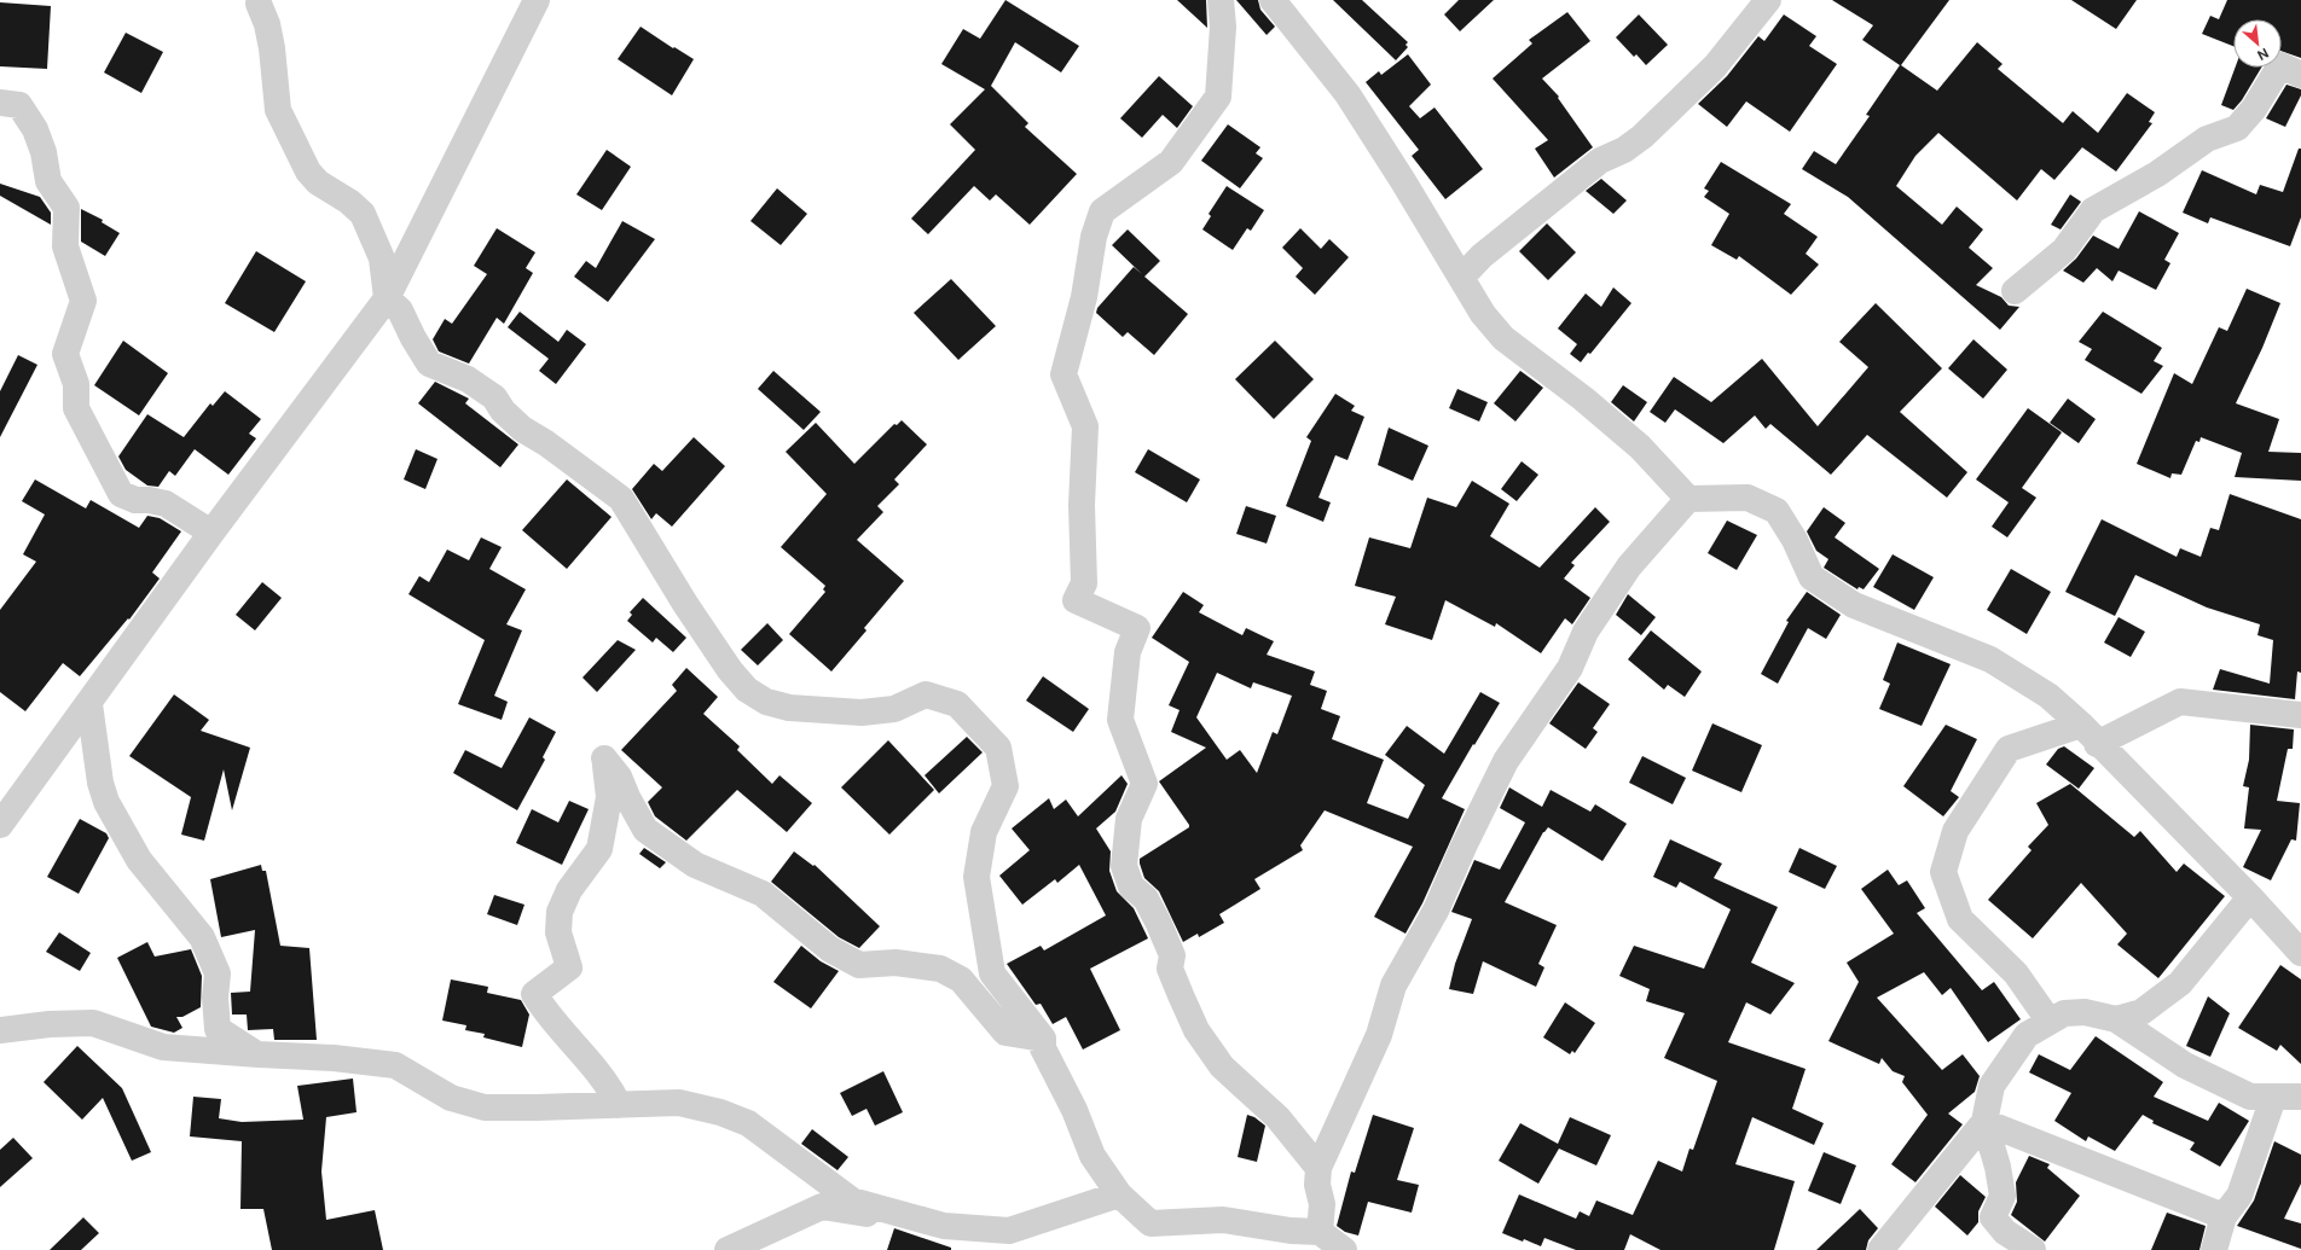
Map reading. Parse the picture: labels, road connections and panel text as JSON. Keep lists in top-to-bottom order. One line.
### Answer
{"north":"bottom right"}
